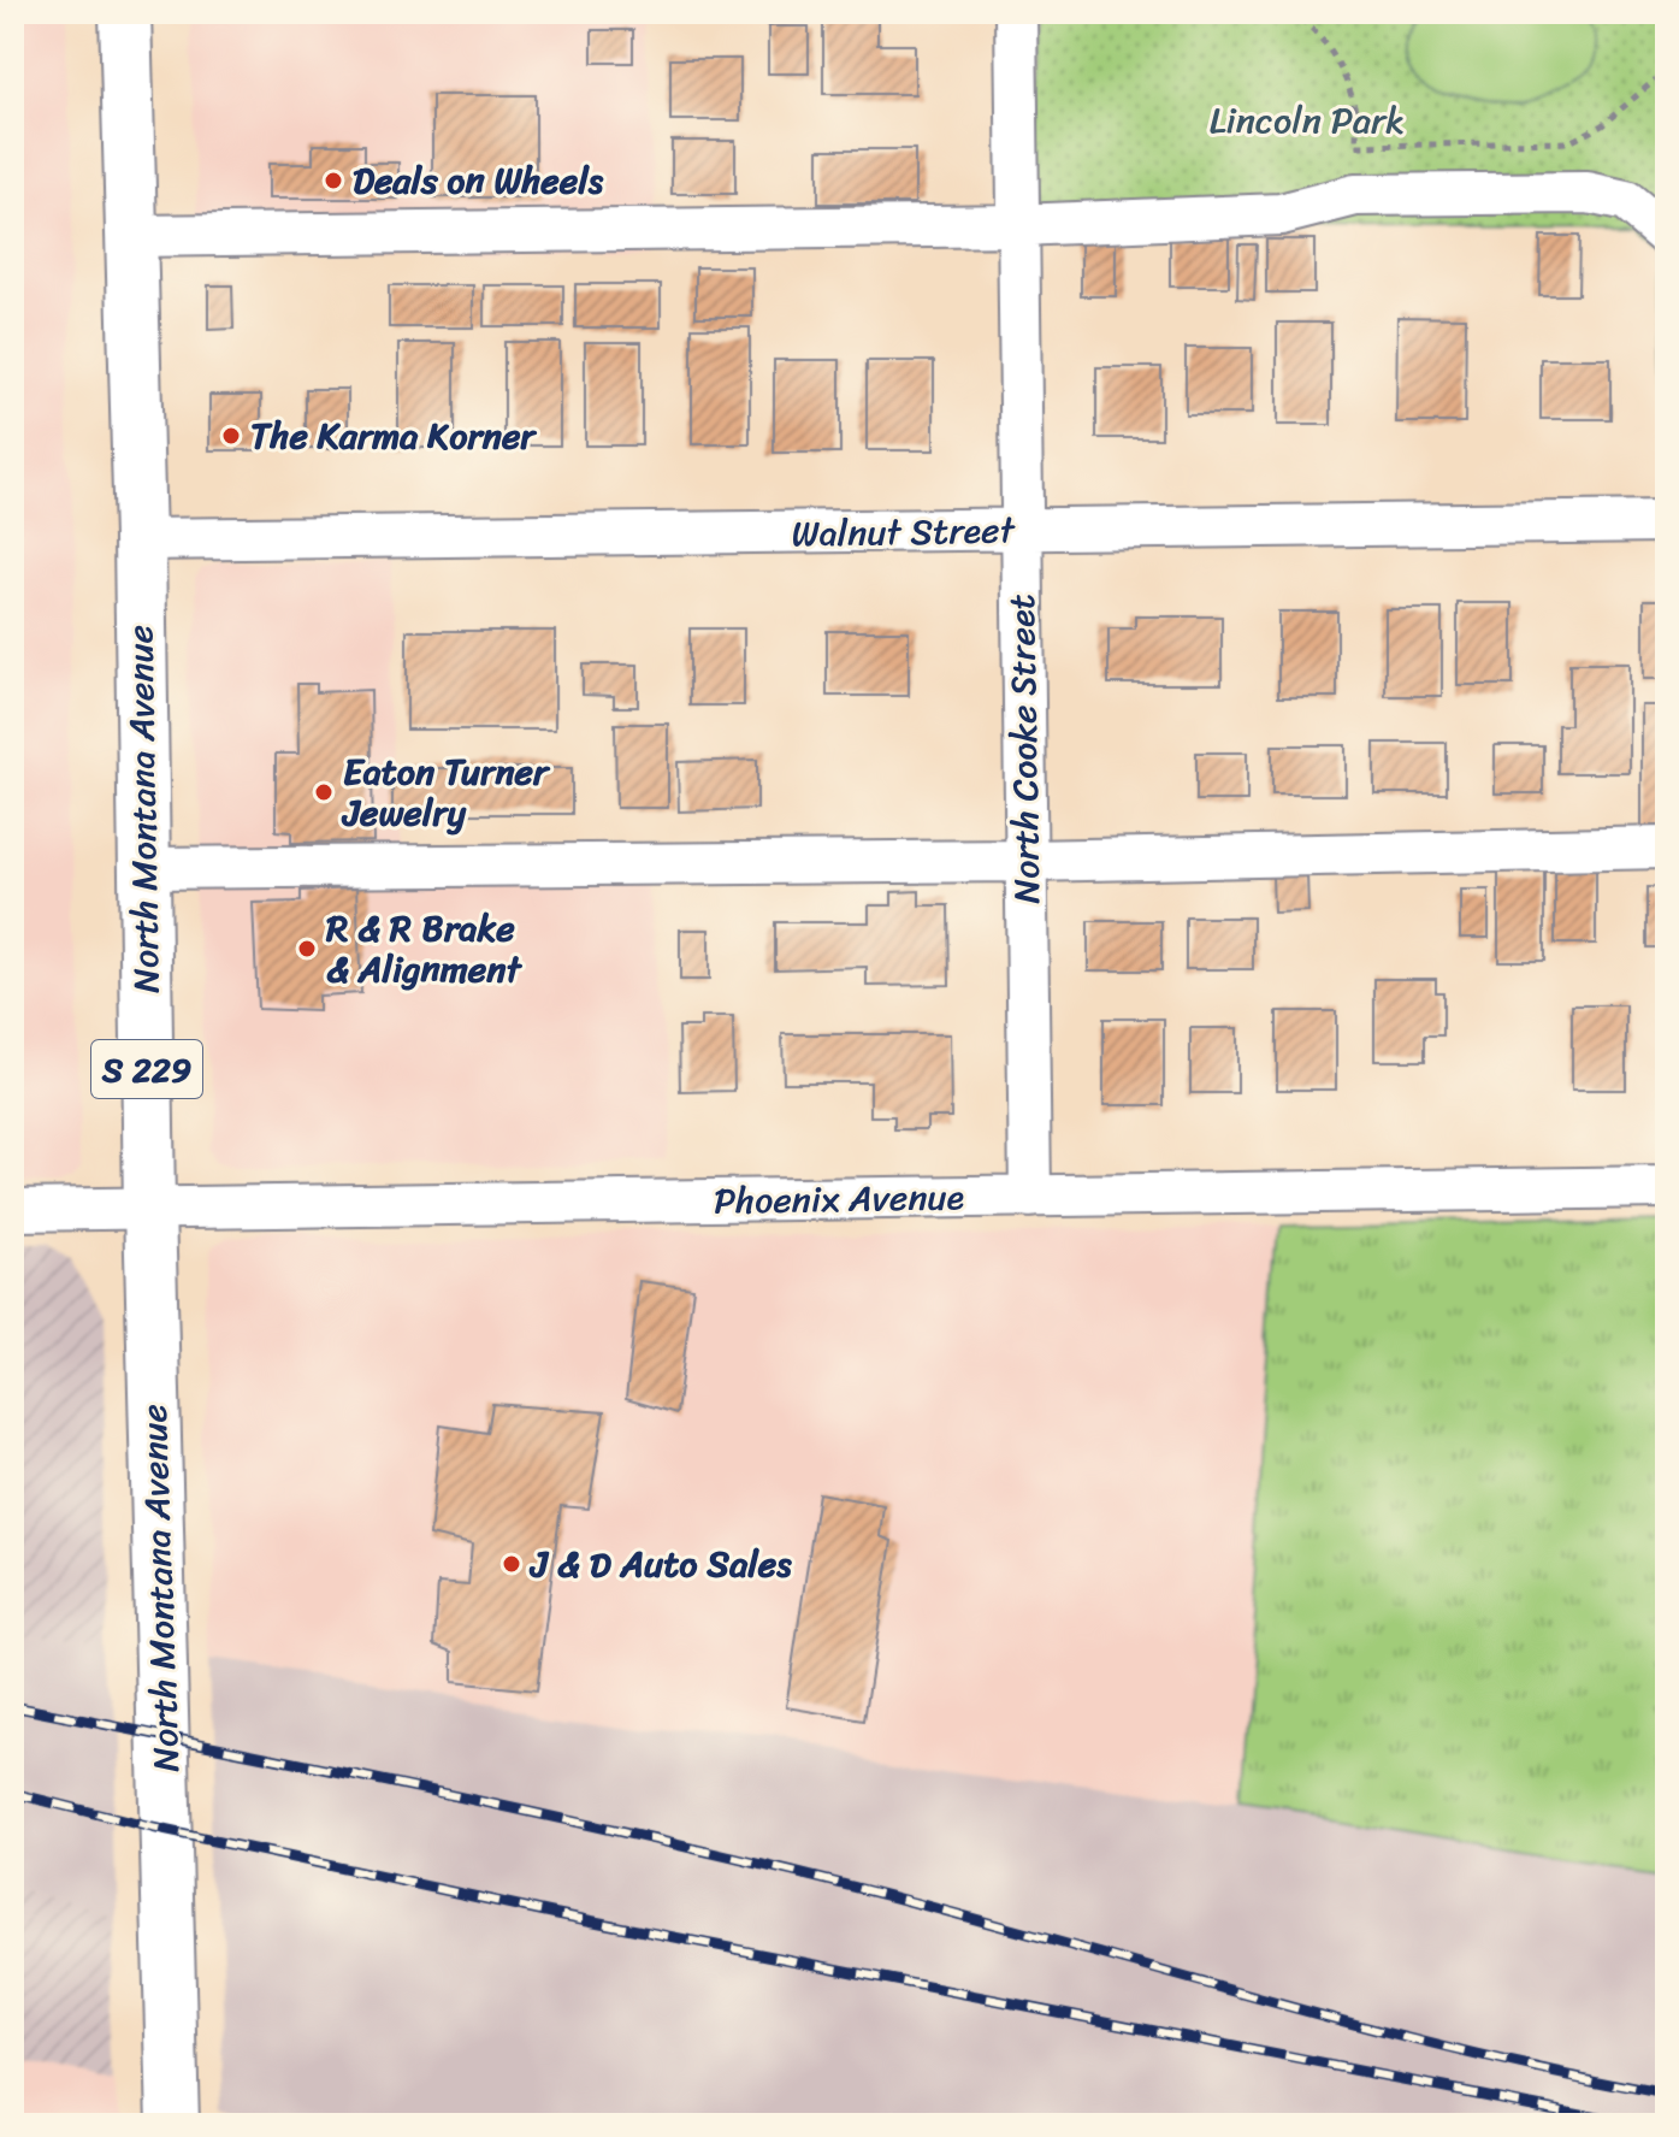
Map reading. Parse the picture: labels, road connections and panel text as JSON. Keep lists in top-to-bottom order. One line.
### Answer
{"streets":{"main road":["North Montana Avenue","S 229"],"street":["Walnut Street","North Cooke Street","Phoenix Avenue"]},"crossings":[["Walnut Street","North Cooke Street"],["Walnut Street","North Montana Avenue"],["North Cooke Street","Phoenix Avenue"],["North Montana Avenue","Phoenix Avenue"]],"parks":["Lincoln Park"],"places":["Deals on Wheels","The Karma Korner","Eaton Turner Jewelry","R & R Brake & Alignment","J & D Auto Sales"]}
